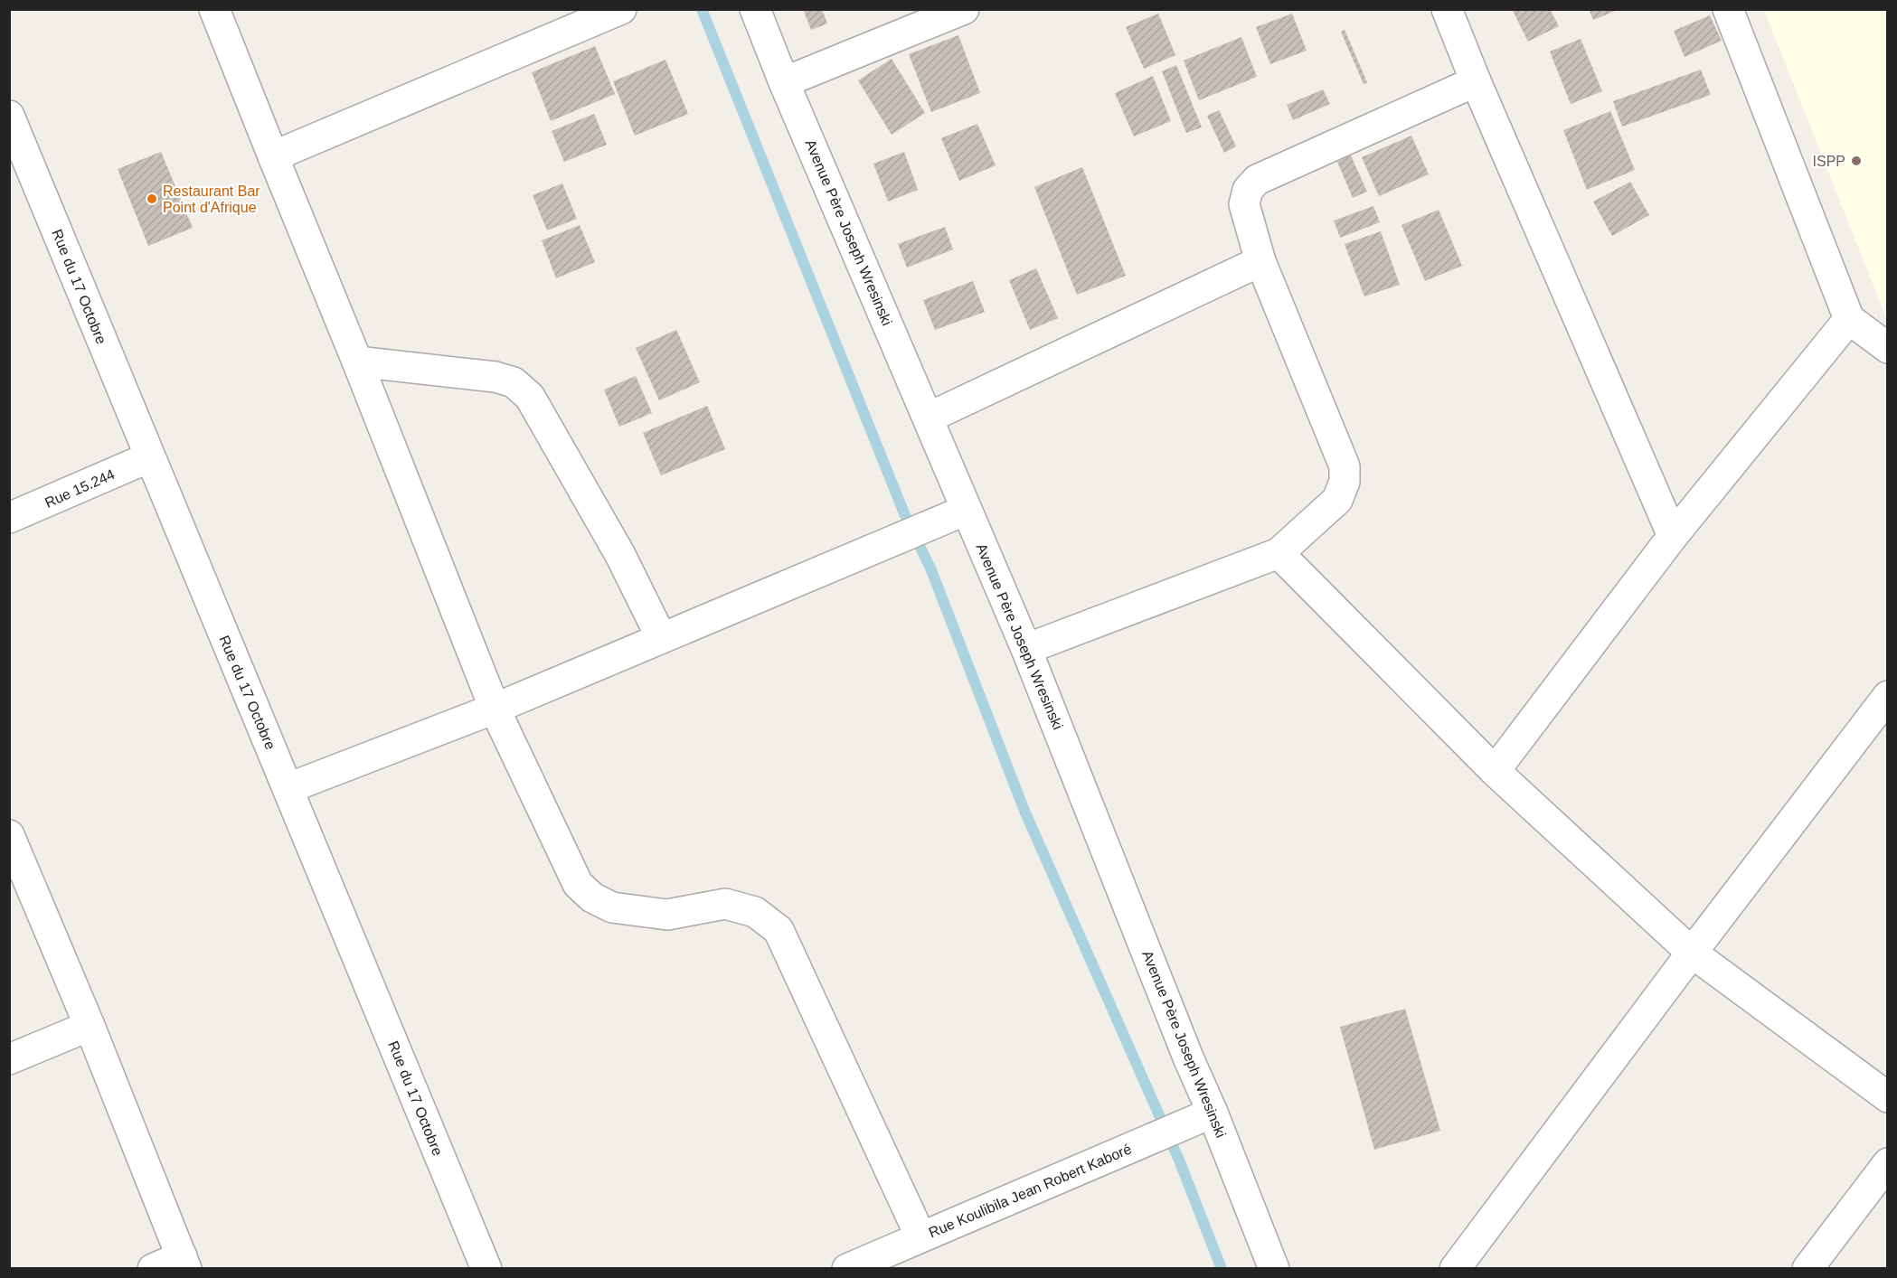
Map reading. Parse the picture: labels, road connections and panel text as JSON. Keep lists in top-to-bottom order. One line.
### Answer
{"streets":{"street":["Avenue Père Joseph Wresinski","Rue du 17 Octobre","Rue 15.244","Rue Koulibila Jean Robert Kaboré"]},"crossings":[["Avenue Père Joseph Wresinski","Rue Koulibila Jean Robert Kaboré"],["Rue du 17 Octobre","Rue 15.244"]],"places":["ISPP","Restaurant Bar Point d'Afrique"]}
